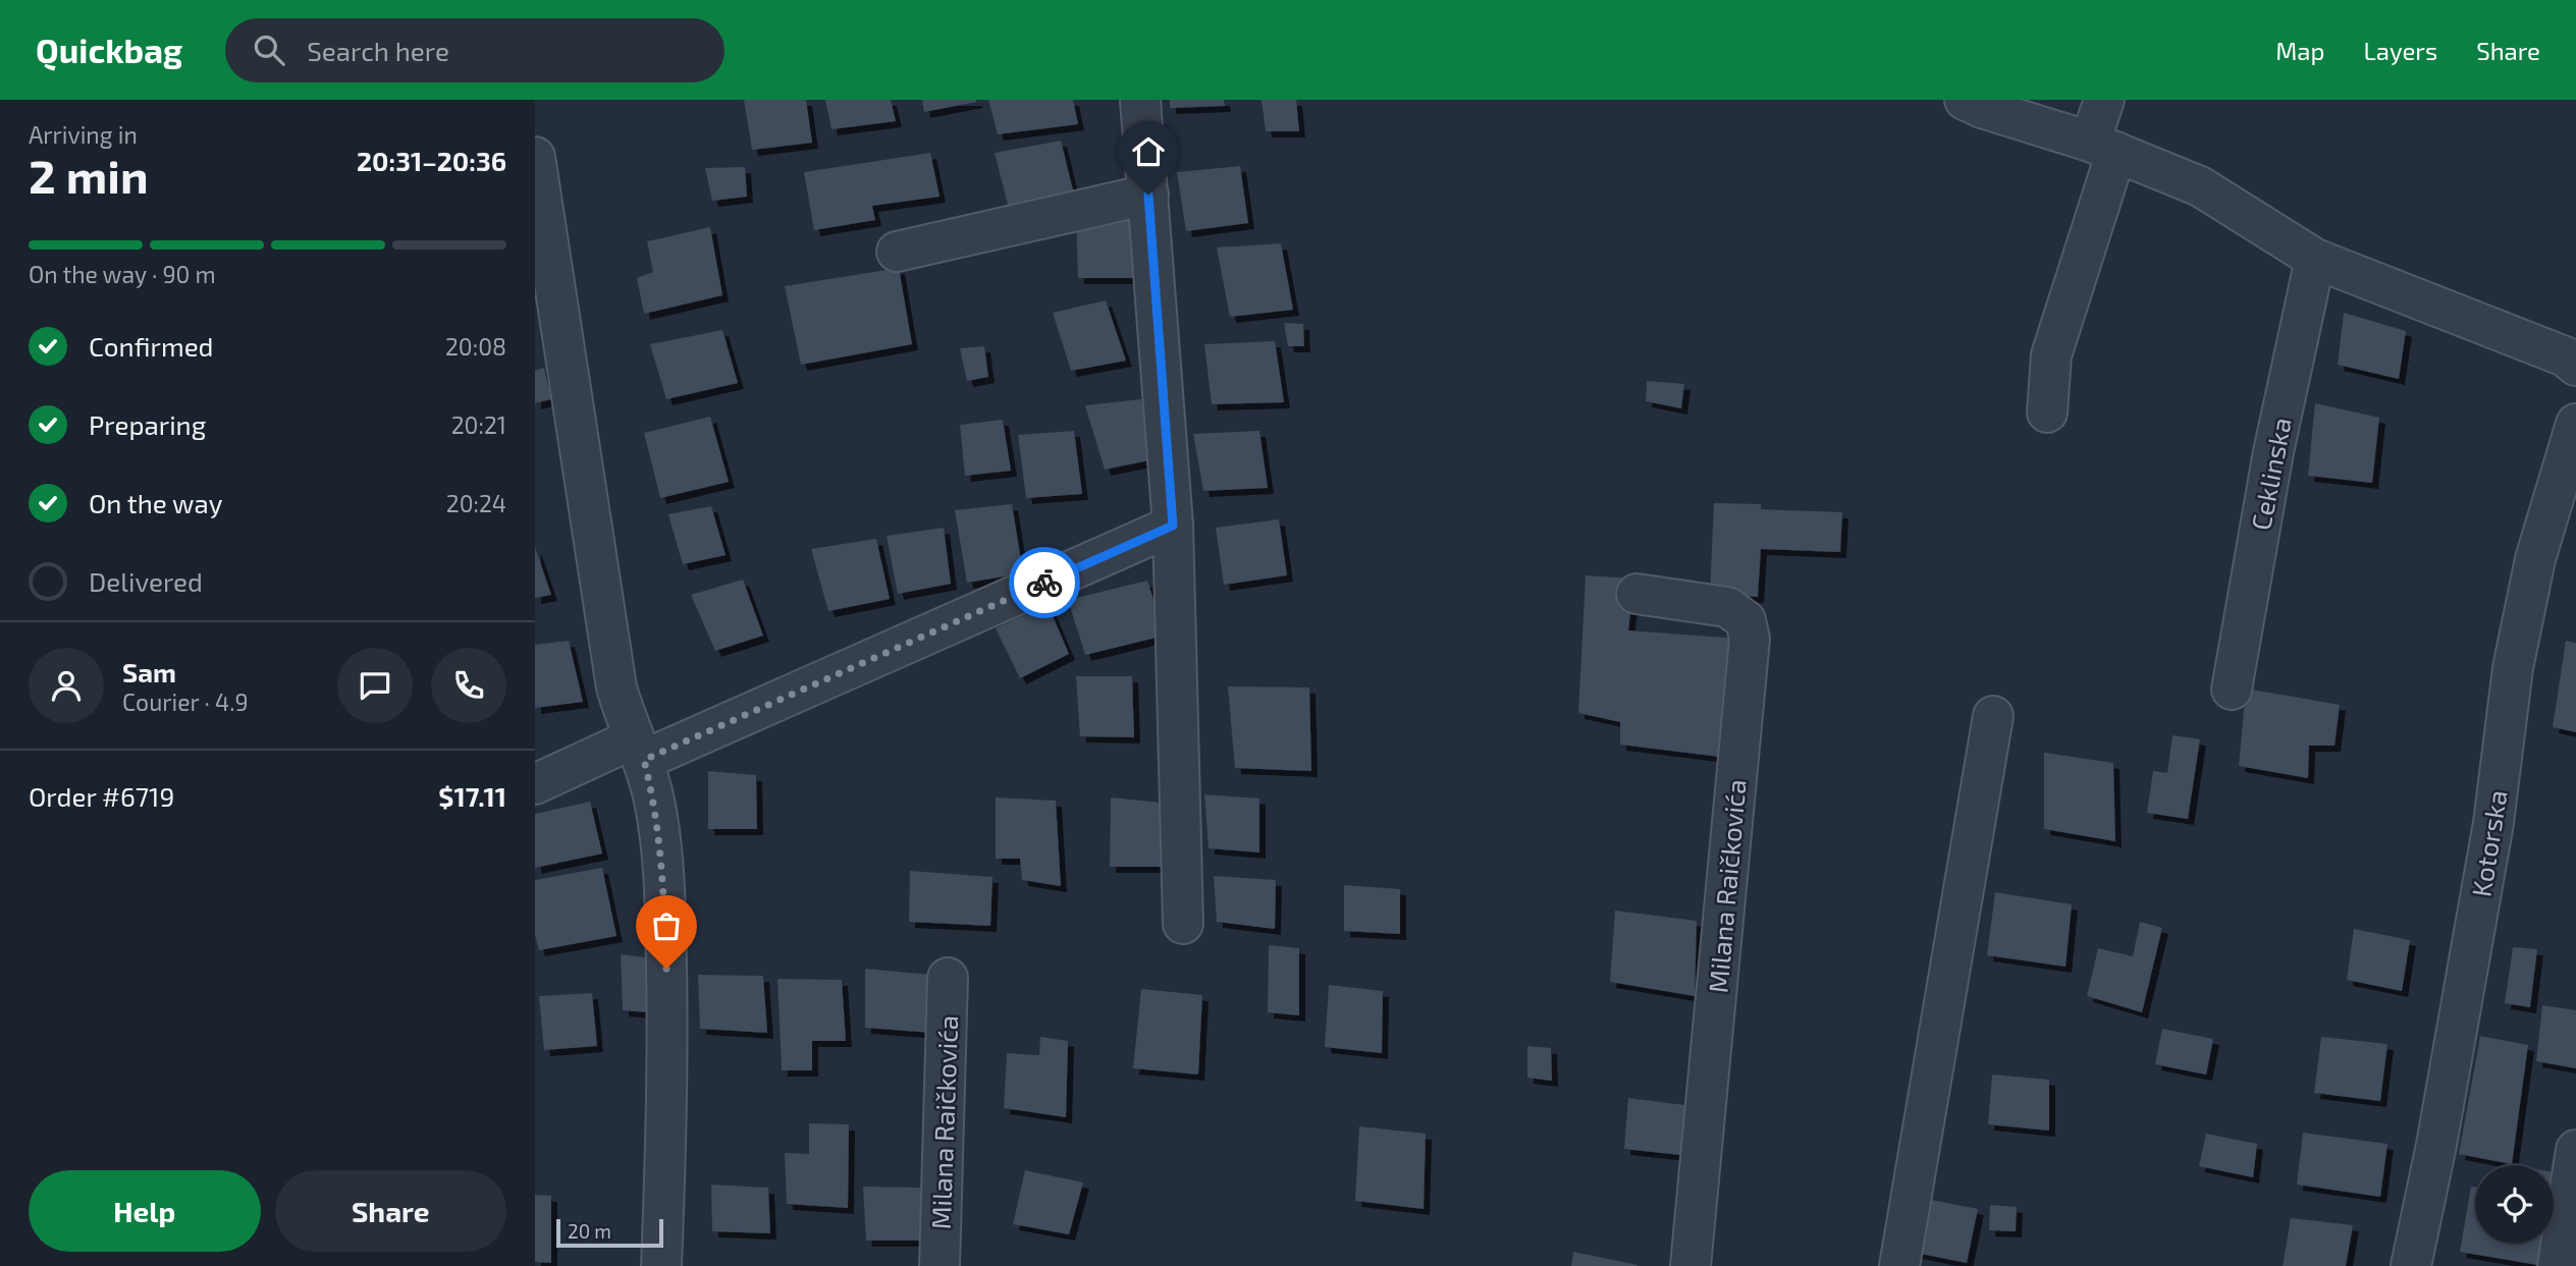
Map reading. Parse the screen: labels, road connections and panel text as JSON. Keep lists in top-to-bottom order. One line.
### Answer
{"streets":{"street":["Ceklinska","Kotorska","Milana Raičkovića"]},"scale_bar":"20 m","page":{"header":"Quickbag","search":"Search here","nav":["Map","Layers","Share"],"heading":["2 min","Arriving in","20:31–20:36"],"panel":["Sam","Courier · 4.9","Order #6719","$17.11"],"bar":"On the way · 90 m","list":[["Confirmed","20:08"],["Preparing","20:21"],["On the way","20:24"],"Delivered"],"buttons":["Help","Share"],"scale":"20 m"}}
